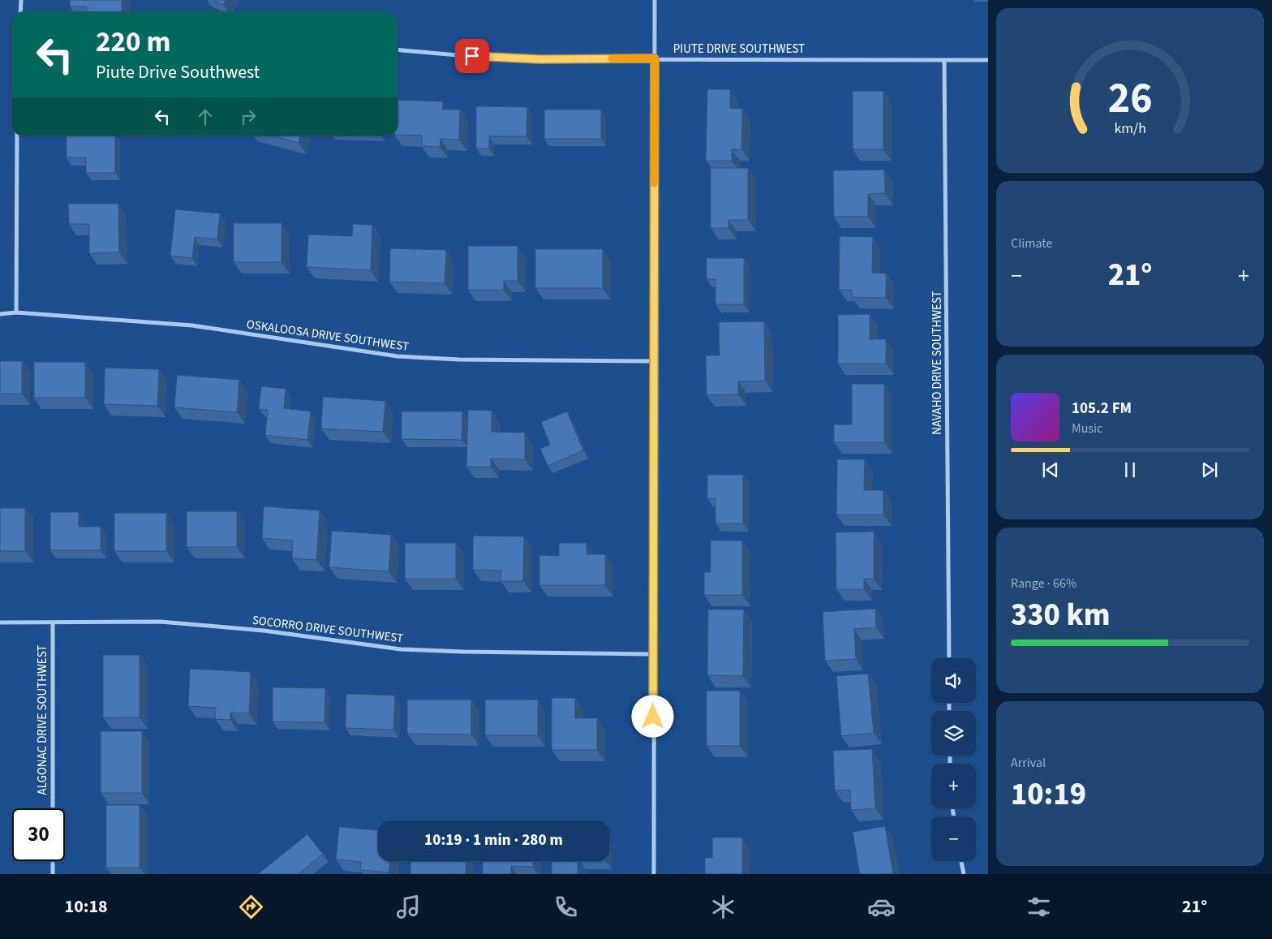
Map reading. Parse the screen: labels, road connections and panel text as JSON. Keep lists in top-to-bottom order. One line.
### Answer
{"streets":{"street":["PIUTE DRIVE SOUTHWEST","OSKALOOSA DRIVE SOUTHWEST","NAVAHO DRIVE SOUTHWEST","SOCORRO DRIVE SOUTHWEST","ALGONAC DRIVE SOUTHWEST"]},"crossings":[["PIUTE DRIVE SOUTHWEST","NAVAHO DRIVE SOUTHWEST"],["SOCORRO DRIVE SOUTHWEST","ALGONAC DRIVE SOUTHWEST"]],"page":{"turn":["220 m","Piute Drive Southwest"],"tile":["Climate",["Range · 66%","330 km"],["Arrival","10:19"]],"heat":["−","21°","+"],"song":["105.2 FM","Music"],"map_buttons":["+","−"],"limit":"30","trip":"10:19 · 1 min · 280 m","tabs":["10:18","21°"],"gauge":["26","km/h"]}}
